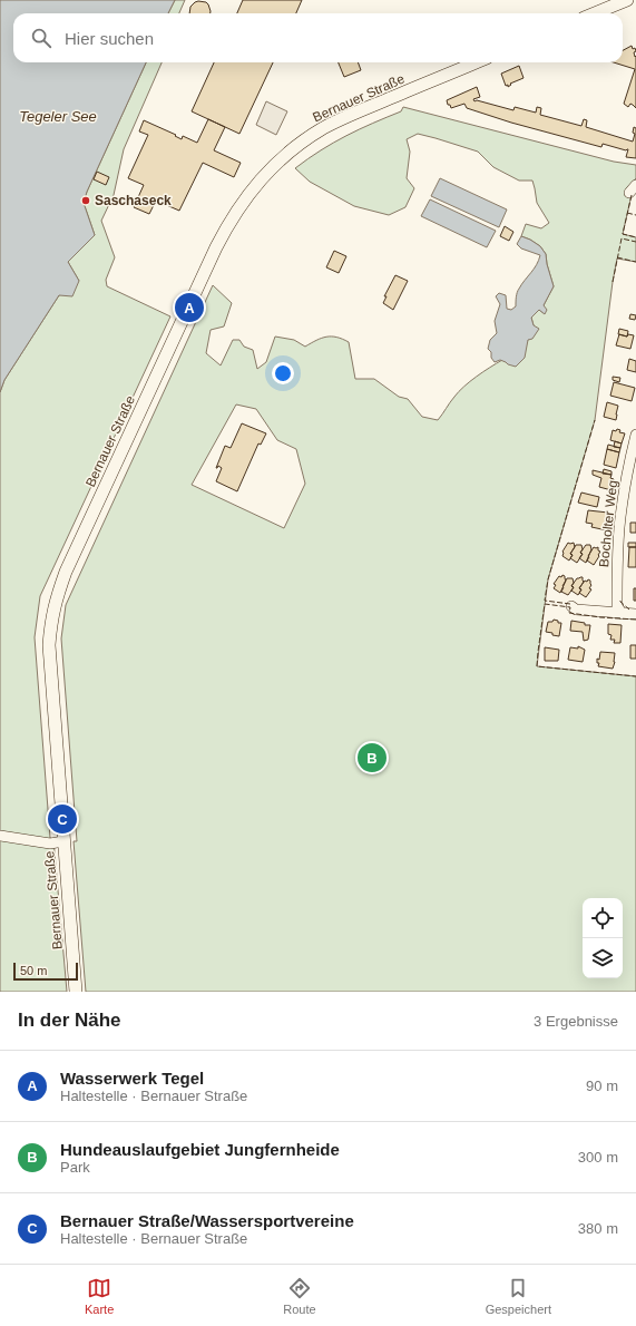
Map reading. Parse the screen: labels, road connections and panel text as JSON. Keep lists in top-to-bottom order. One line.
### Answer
{"streets":{"main road":["Bernauer Straße"],"street":["Bocholter Weg"]},"water":["Tegeler See"],"places":["Saschaseck"],"scale_bar":"50 m","page":{"search":"Hier suchen","pins":["A","B","C"],"scale":"50 m","heading":["In der Nähe","3 Ergebnisse"],"list":[{"mark":"A","name":"Wasserwerk Tegel","note":"Haltestelle · Bernauer Straße","value":"90 m"},{"mark":"B","name":"Hundeauslaufgebiet Jungfernheide","note":"Park","value":"300 m"},{"mark":"C","name":"Bernauer Straße/Wassersportvereine","note":"Haltestelle · Bernauer Straße","value":"380 m"}],"nav":["Karte","Route","Gespeichert"]}}
